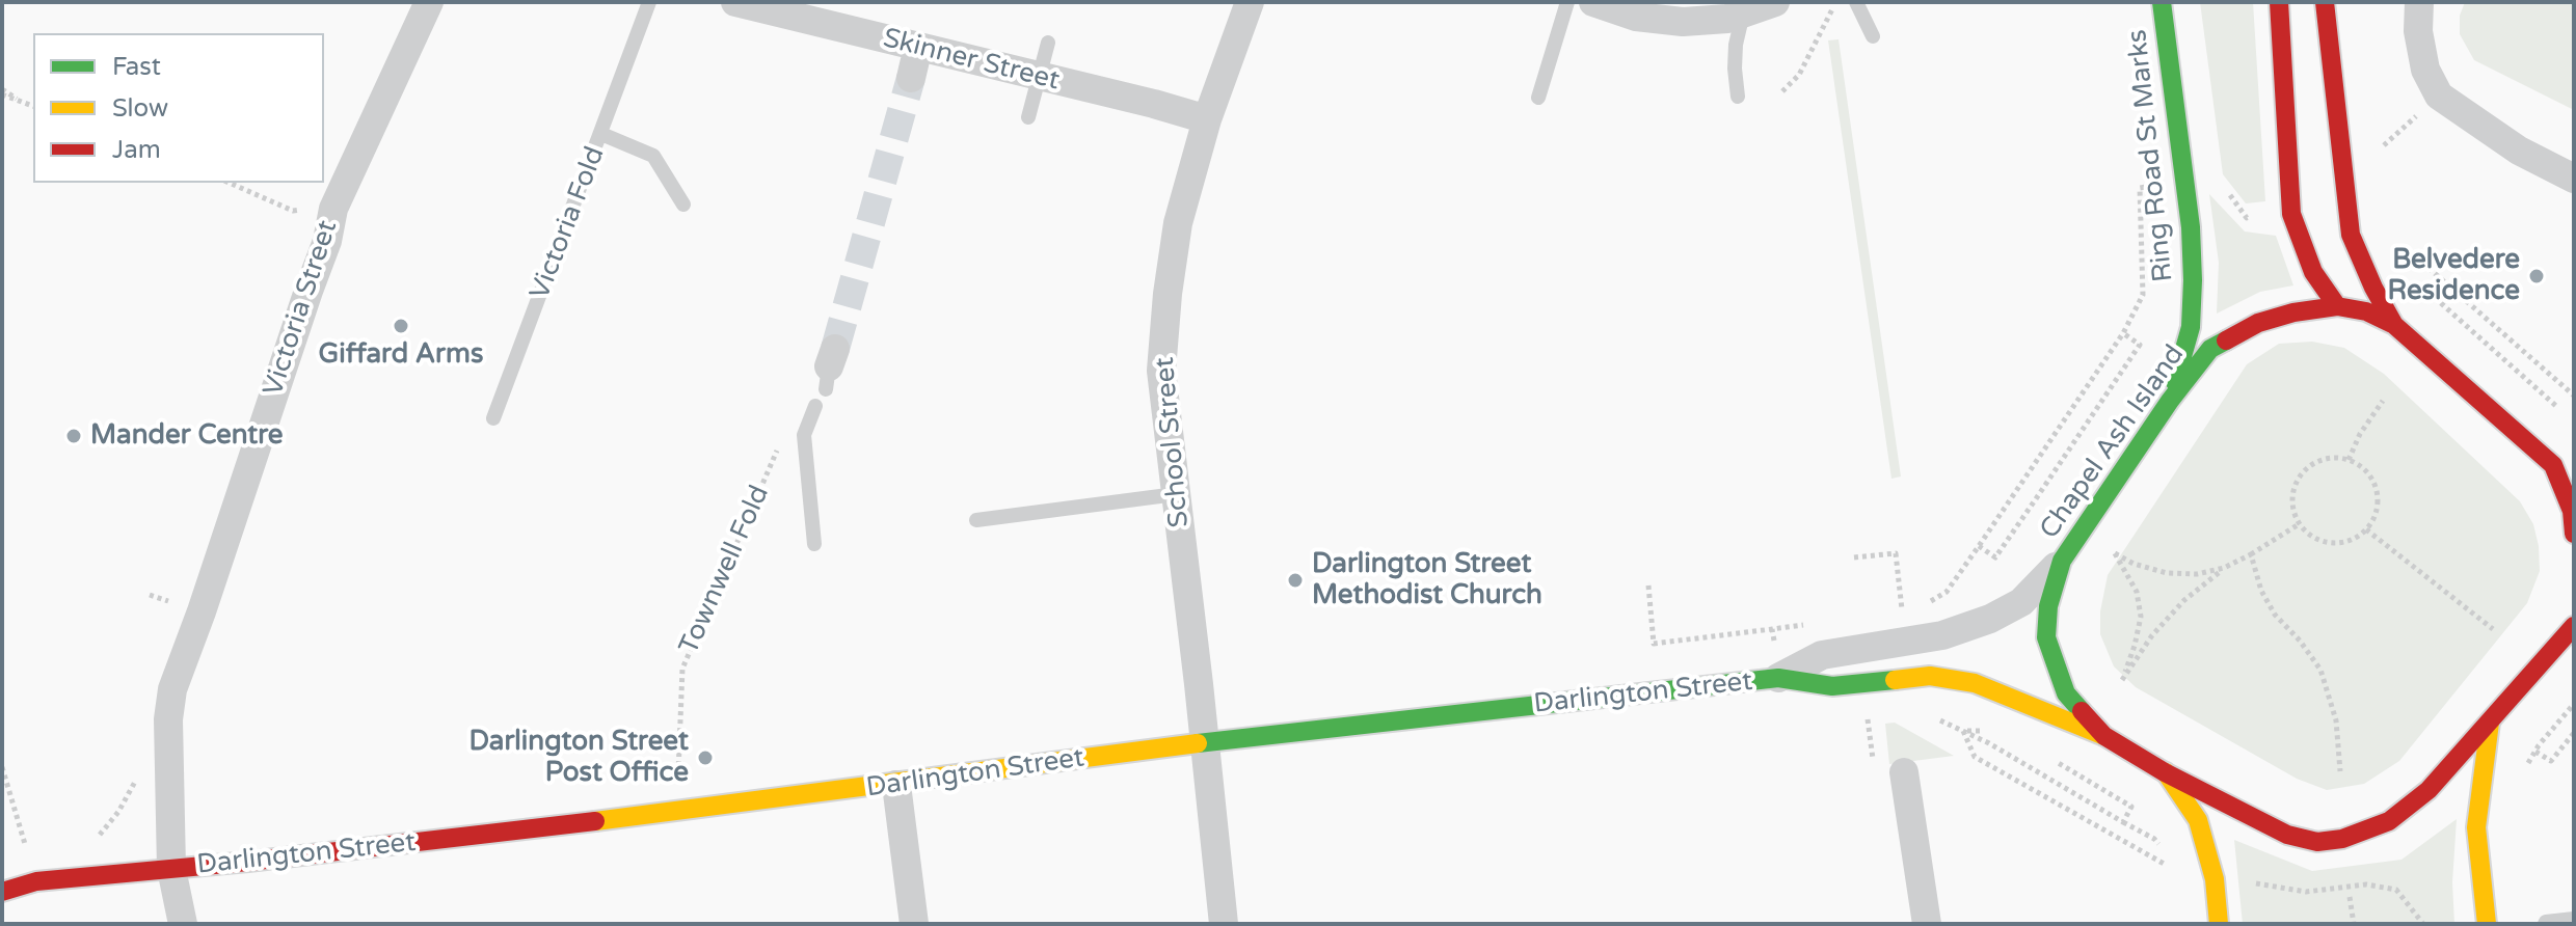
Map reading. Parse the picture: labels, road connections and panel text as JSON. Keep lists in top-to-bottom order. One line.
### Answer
{"streets":{"main road":["Ring Road St Marks","Chapel Ash Island","Darlington Street"],"street":["Skinner Street","Victoria Street","School Street"],"lane":["Victoria Fold"],"path":["Townwell Fold"]},"crossings":[["Skinner Street","School Street"],["Ring Road St Marks","Chapel Ash Island"],["Victoria Street","Darlington Street"],["School Street","Darlington Street"],["Chapel Ash Island","Darlington Street"],["Townwell Fold","Darlington Street"]],"places":["Belvedere Residence","Giffard Arms","Mander Centre","Darlington Street Methodist Church","Darlington Street Post Office"],"legend":["Fast","Slow","Jam"]}
